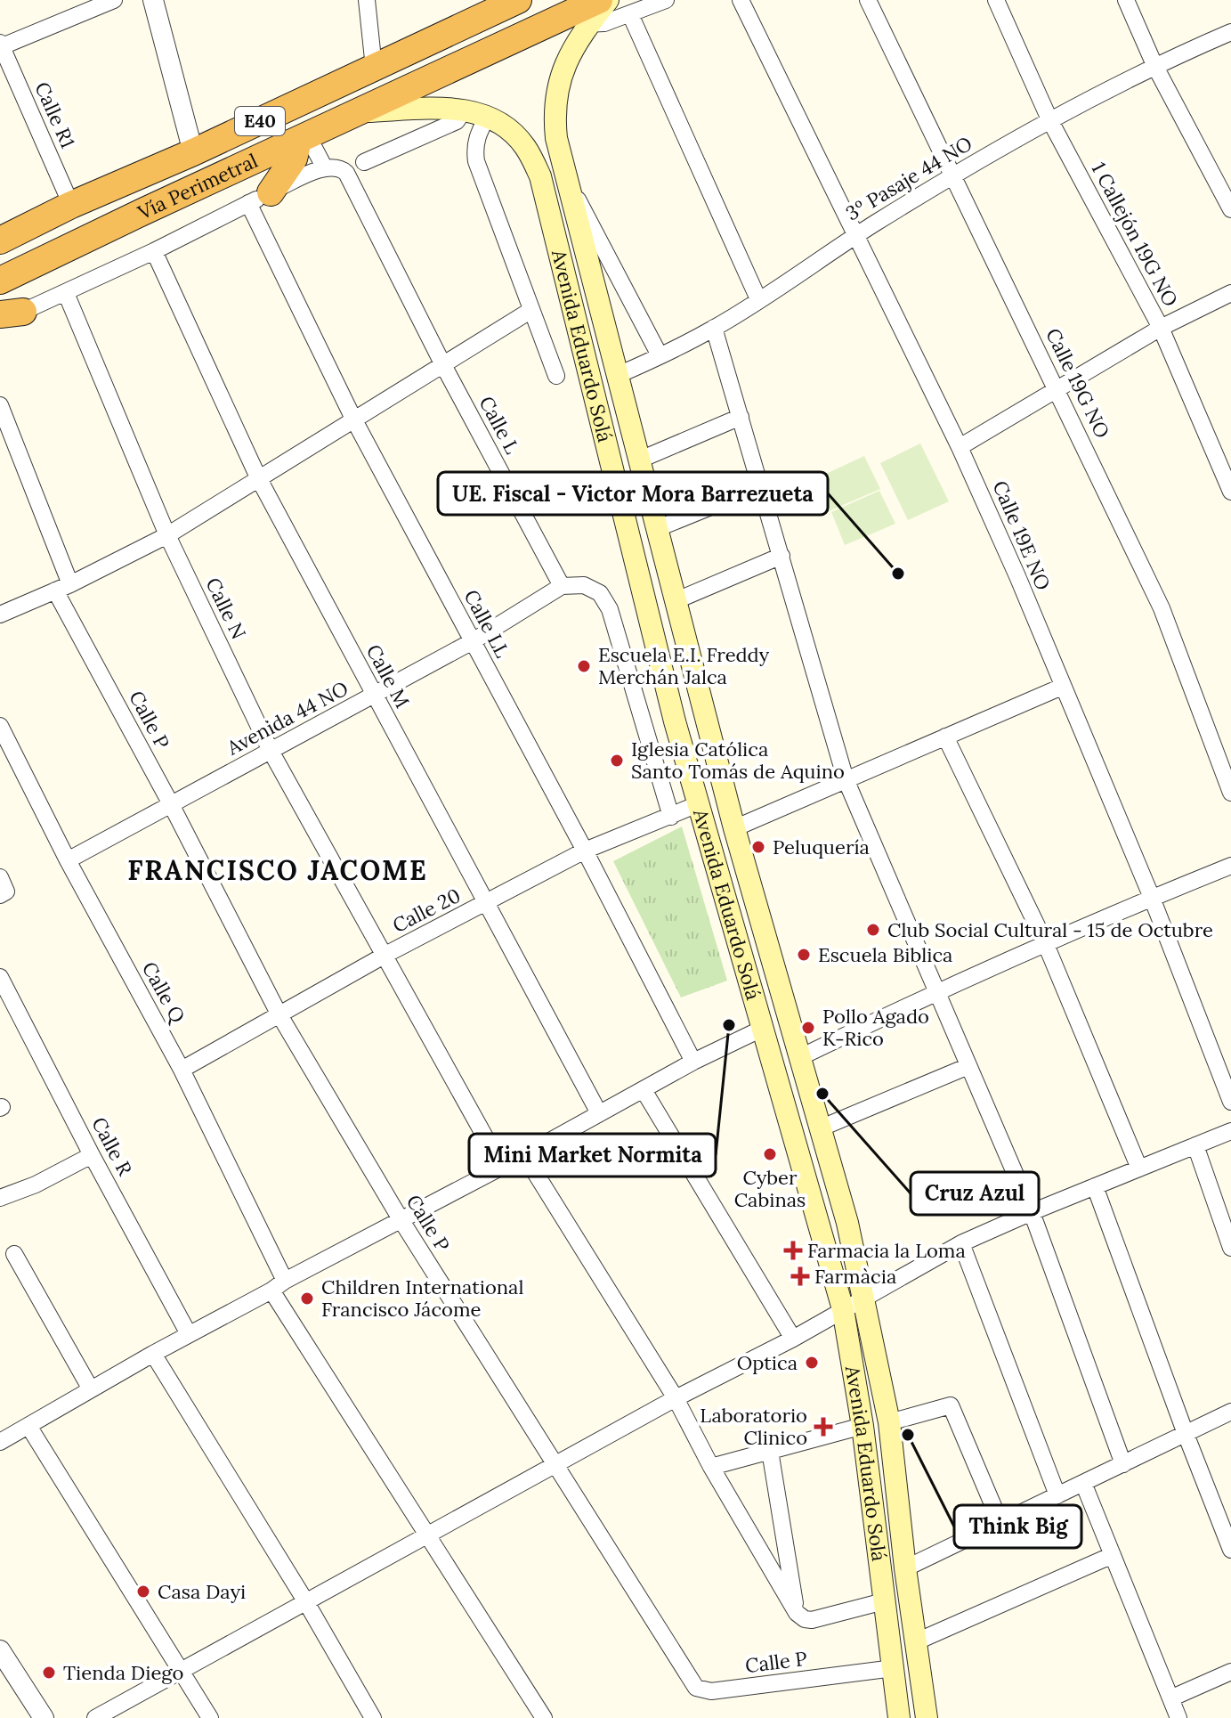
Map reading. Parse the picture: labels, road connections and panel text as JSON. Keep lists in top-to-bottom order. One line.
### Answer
{"streets":{"highway":["E40","Vía Perimetral"],"main road":["Avenida Eduardo Solá"],"street":["Calle R1","3º Pasaje 44 NO","1 Callejón 19G NO","Calle 19G NO","Calle L","Calle 19E NO","Calle N","Calle LL","Calle M","Avenida 44 NO","Calle P","Calle 20","Calle Q","Calle R"]},"crossings":[["Calle R1","Vía Perimetral"],["3º Pasaje 44 NO","1 Callejón 19G NO"],["3º Pasaje 44 NO","Avenida Eduardo Solá"],["3º Pasaje 44 NO","Calle 19G NO"],["3º Pasaje 44 NO","Calle 19E NO"],["Vía Perimetral","Avenida Eduardo Solá"],["Avenida Eduardo Solá","Calle P"],["Avenida Eduardo Solá","Calle 20"],["Calle L","Avenida 44 NO"],["Calle N","Avenida 44 NO"],["Calle N","Calle 20"],["Calle LL","Avenida 44 NO"],["Calle LL","Calle 20"],["Calle M","Avenida 44 NO"],["Calle M","Calle 20"],["Avenida 44 NO","Calle P"],["Avenida 44 NO","Calle Q"],["Calle P","Calle 20"],["Calle 20","Calle Q"]],"districts":["FRANCISCO JACOME"],"places":{"other":["UE. Fiscal - Victor Mora Barrezueta","Escuela E.I. Freddy Merchán Jalca","Iglesia Católica Santo Tomás de Aquino","Peluquería","Club Social Cultural - 15 de Octubre","Escuela Biblica","Mini Market Normita","Pollo Agado K-Rico","Cruz Azul","Cyber Cabinas","Children International Francisco Jácome","Optica","Think Big","Casa Dayi","Tienda Diego"],"health":["Farmacia la Loma","Farmàcia","Laboratorio Clinico"]}}
